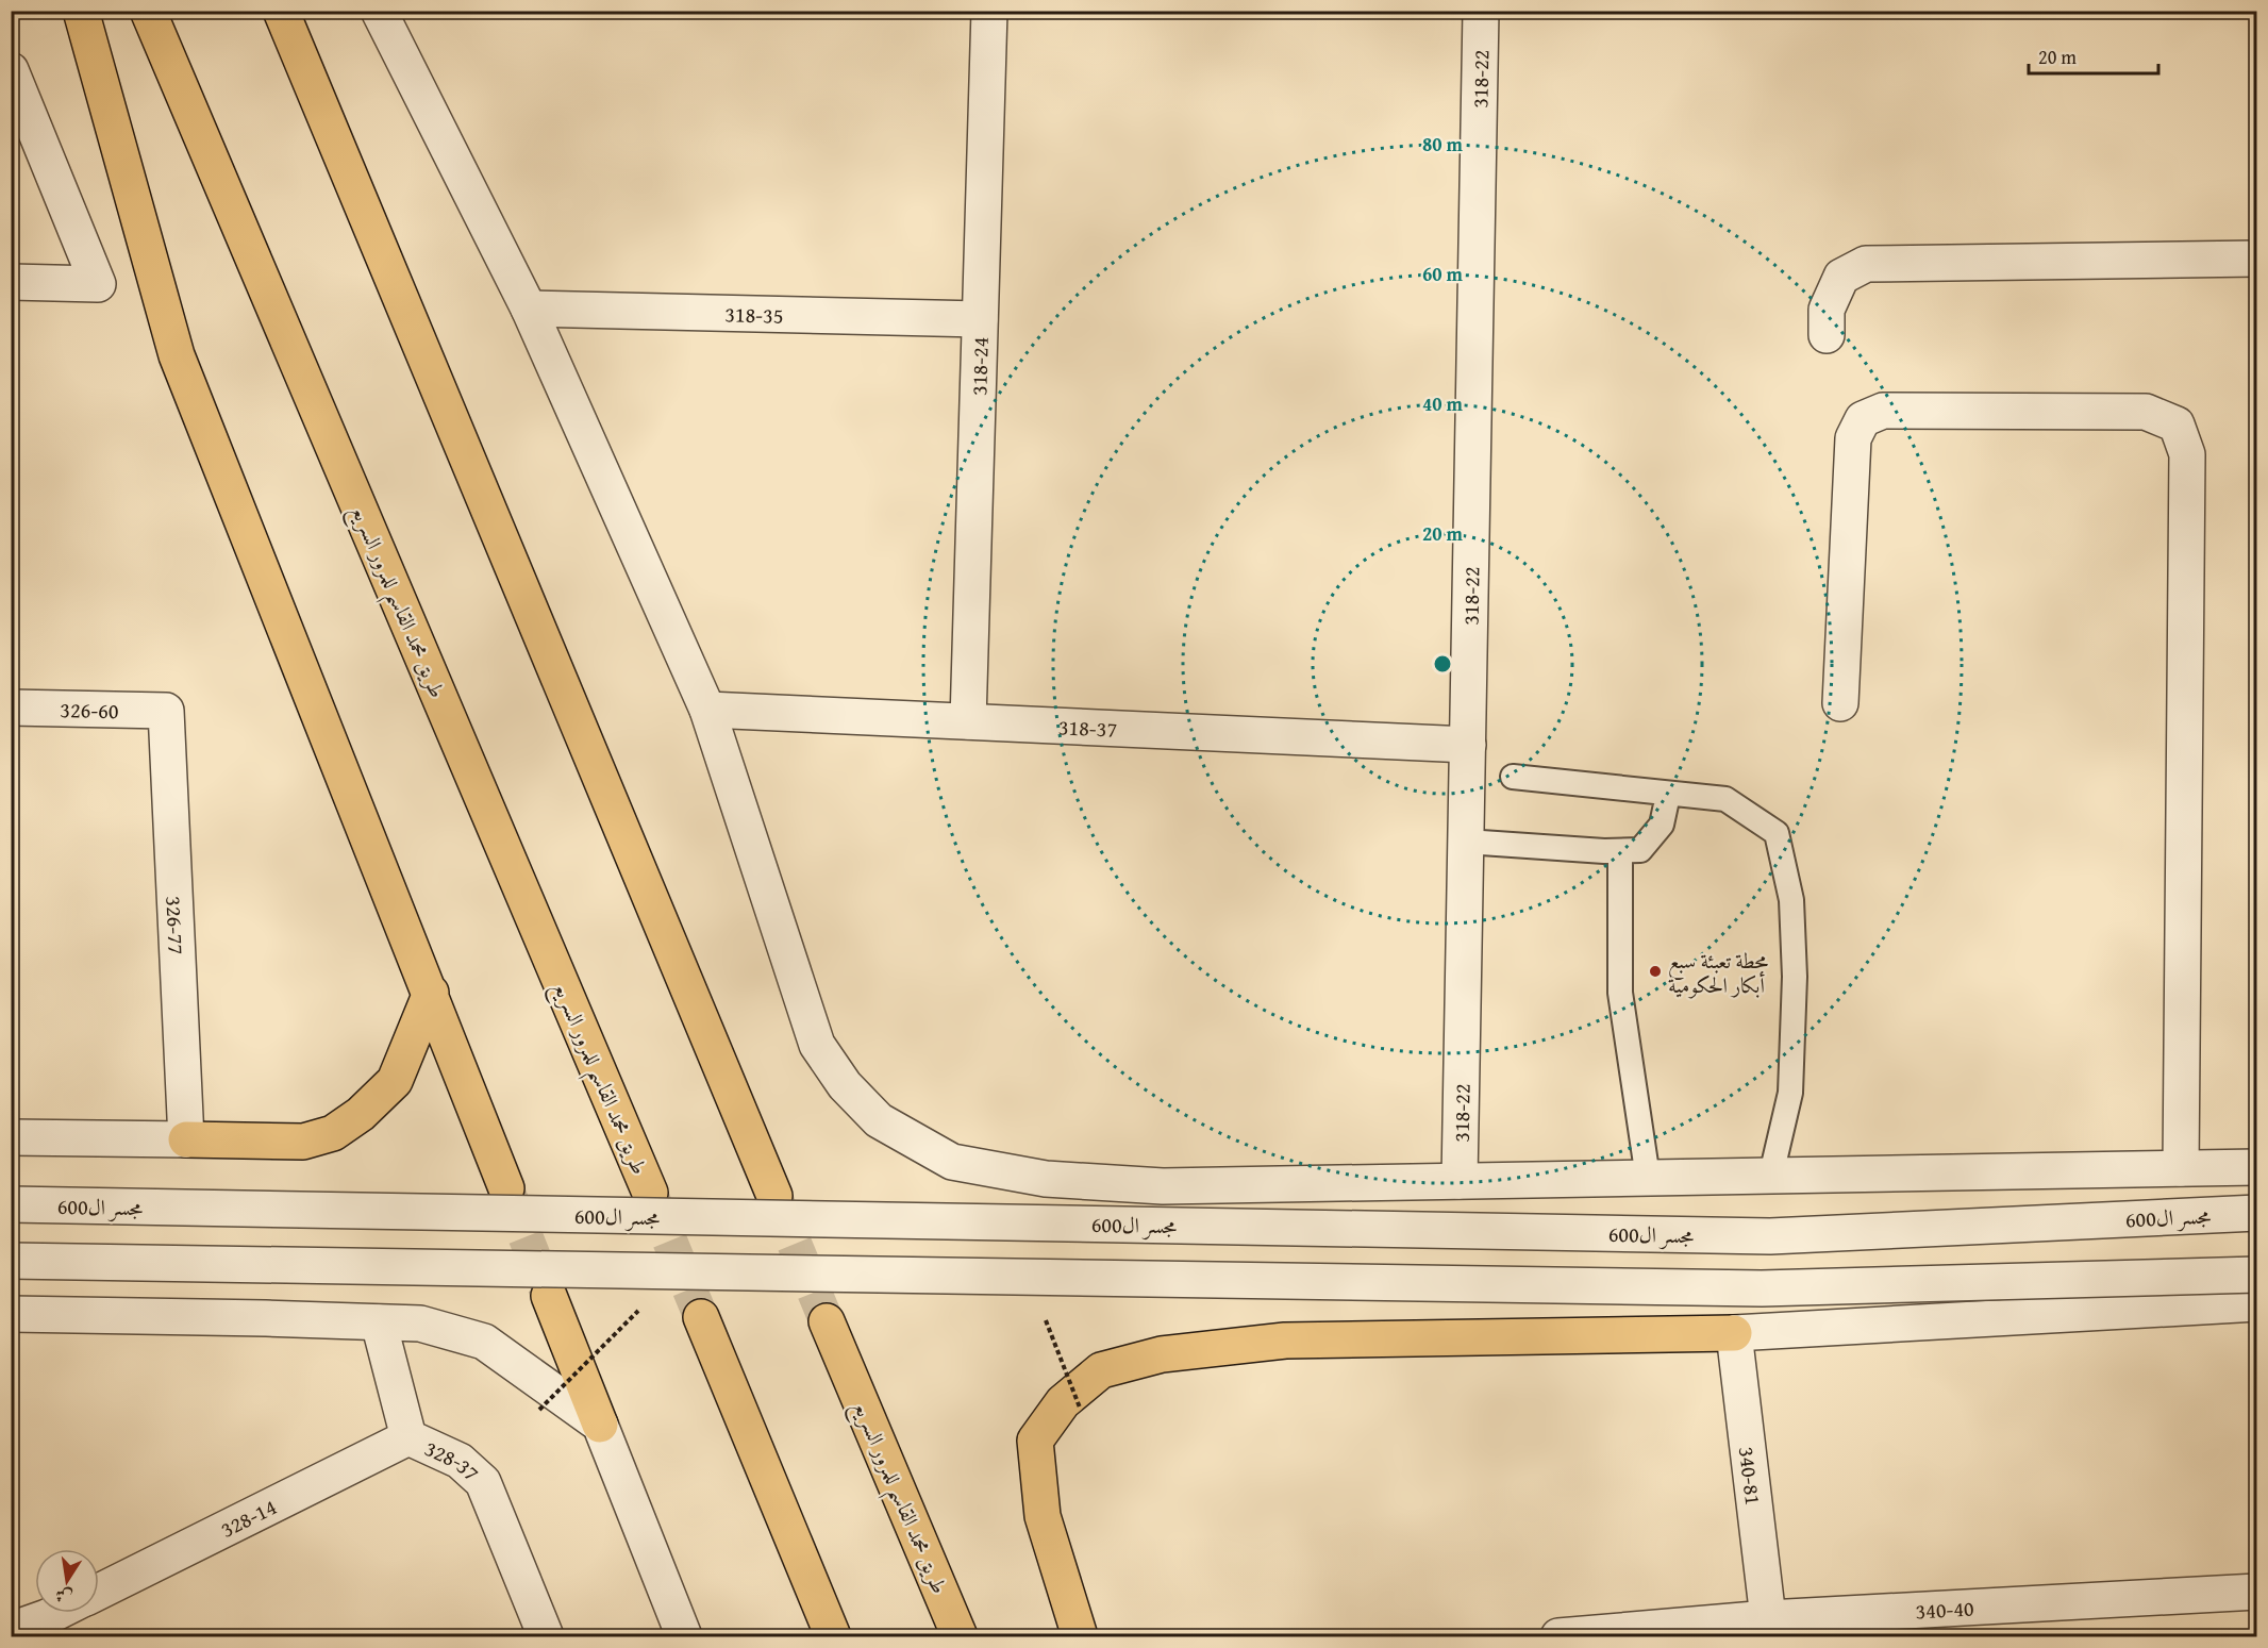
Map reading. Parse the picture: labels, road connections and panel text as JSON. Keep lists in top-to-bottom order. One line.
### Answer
{"streets":{"highway":["طريق محمد القاسم للمرور السريع"],"street":["318-22","318-35","318-24","326-60","318-37","326-77","مجسر ال600","328-37","340-81","328-14","340-40"]},"crossings":[["318-22","318-37"],["318-35","318-24"],["318-24","318-37"],["326-60","326-77"],["328-37","328-14"],["340-81","340-40"]],"places":["محطة تعبئة سبع أبكار الحكومية"],"scale_bar":"20 m","north":"bottom","rings":["80 m","60 m","40 m","20 m"]}
